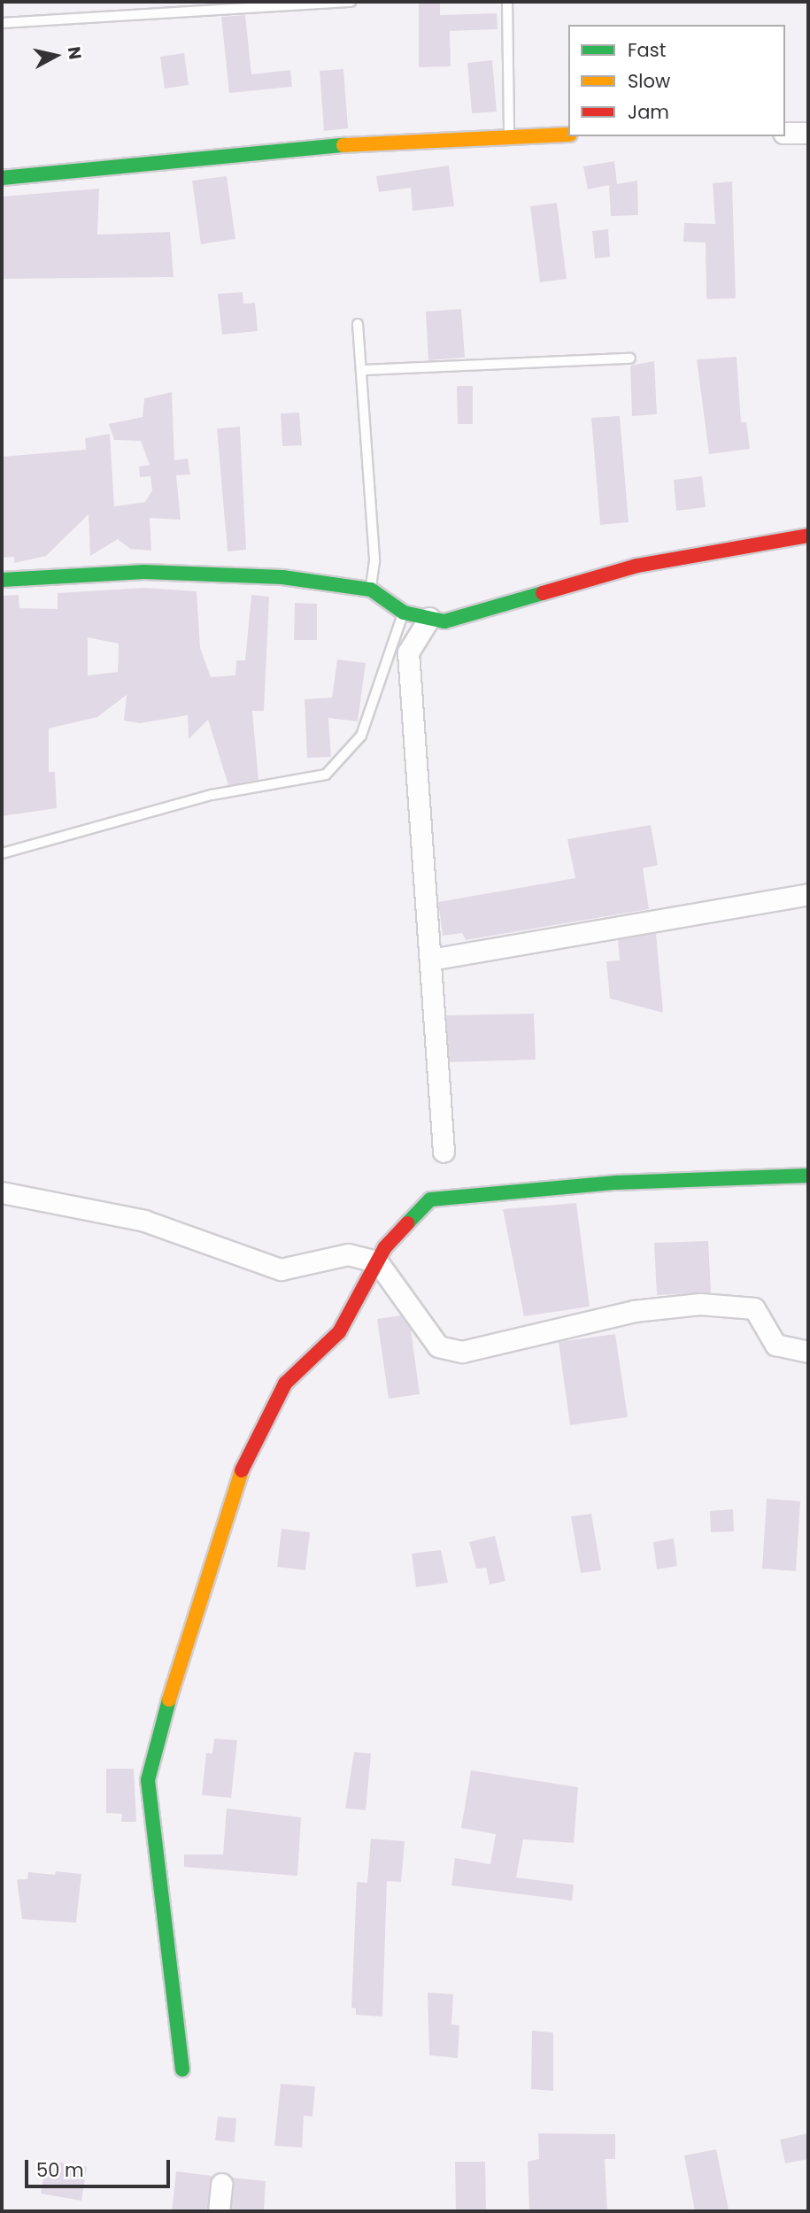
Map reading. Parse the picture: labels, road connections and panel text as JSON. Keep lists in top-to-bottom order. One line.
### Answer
{"legend":["Fast","Slow","Jam"],"scale_bar":"50 m","north":"right"}
